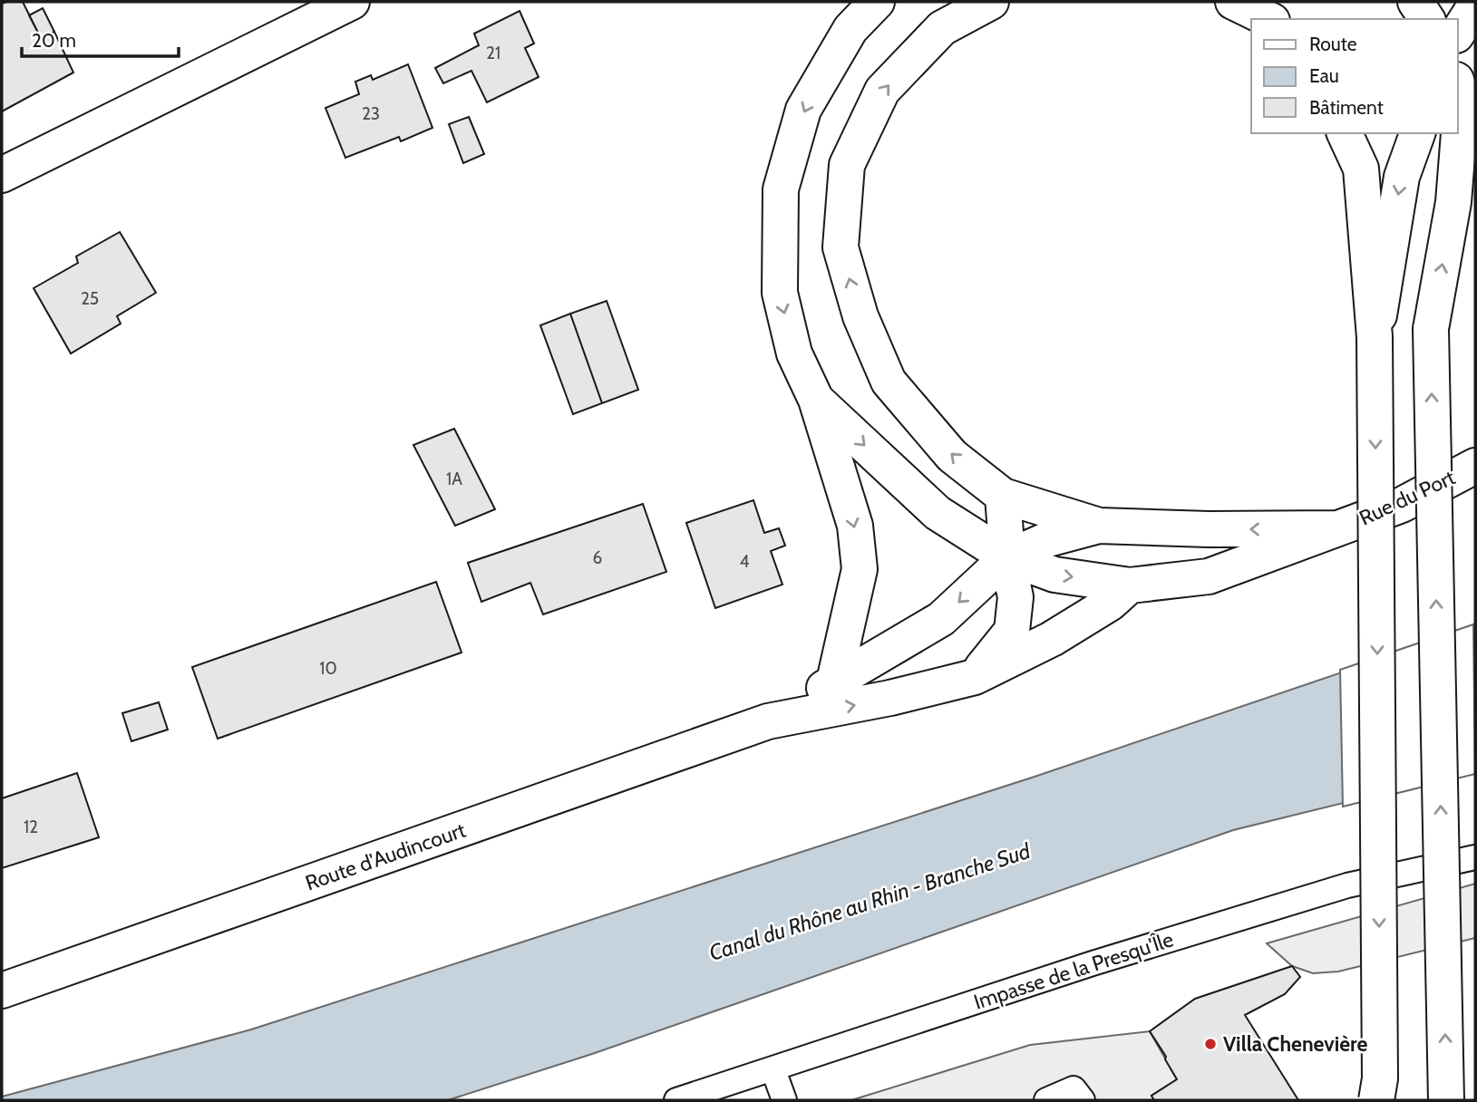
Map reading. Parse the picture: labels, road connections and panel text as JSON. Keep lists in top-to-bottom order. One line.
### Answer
{"streets":{"main road":["Rue du Port","Route d'Audincourt"],"lane":["Impasse de la Presqu'Île"]},"one_way":["Rue du Port"],"water":["Canal du Rhône au Rhin - Branche Sud"],"places":["Villa Chenevière"],"house_numbers":["21","23","25","1A","6","4","10","12"],"legend":["Route","Eau","Bâtiment"],"scale_bar":"20 m"}
